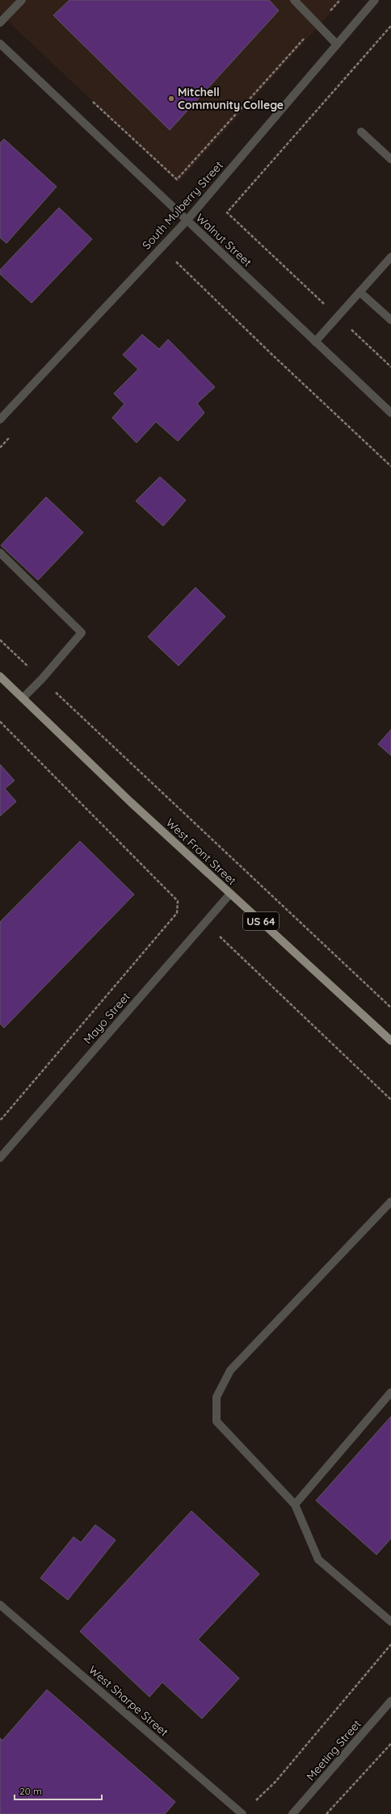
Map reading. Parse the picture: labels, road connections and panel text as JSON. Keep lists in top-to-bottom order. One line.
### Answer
{"streets":{"main road":["West Front Street","US 64"],"street":["South Mulberry Street","Walnut Street","Mayo Street","West Sharpe Street","Meeting Street"]},"crossings":[["South Mulberry Street","Walnut Street"],["West Front Street","Mayo Street"]],"places":["Mitchell Community College"],"scale_bar":"20 m"}
